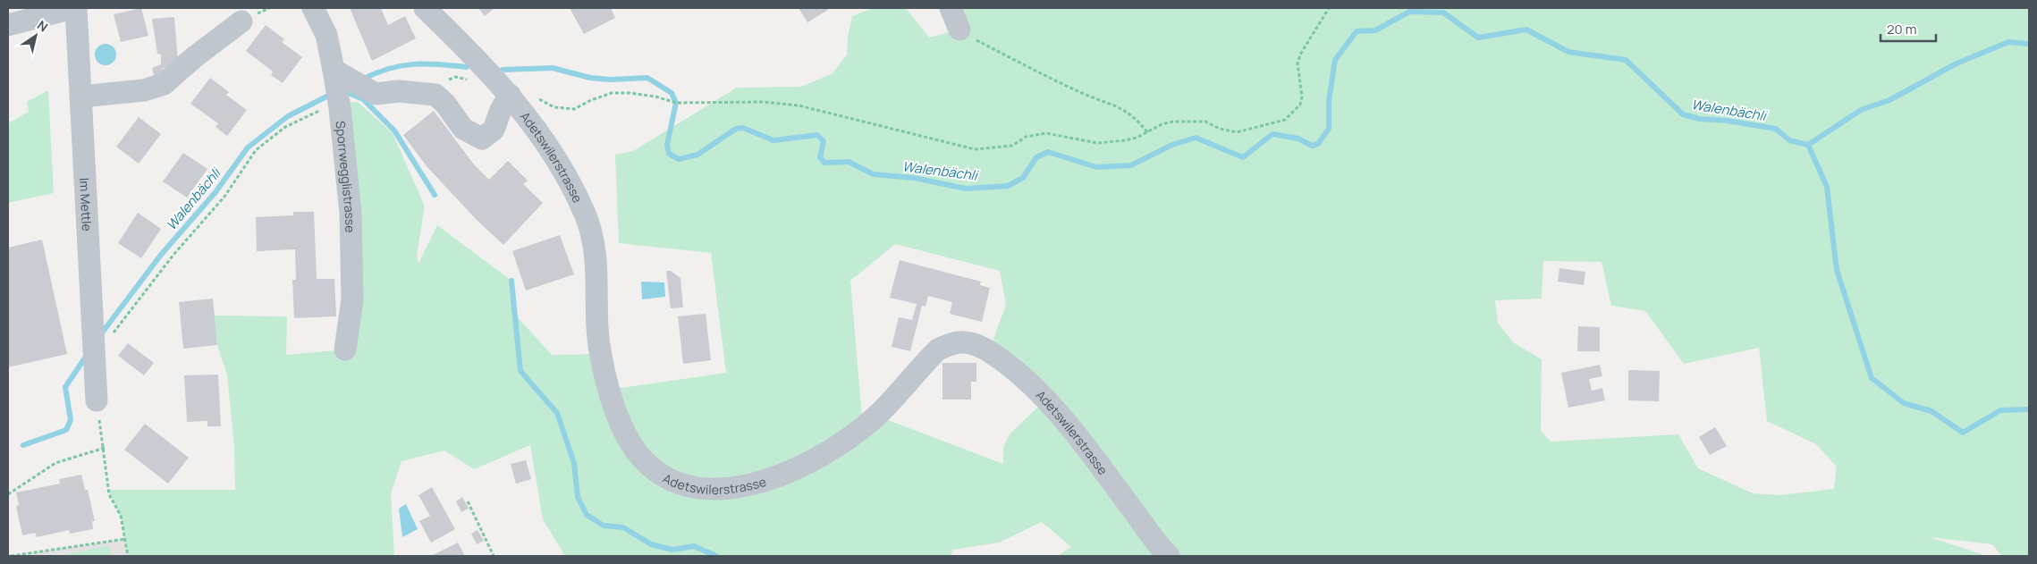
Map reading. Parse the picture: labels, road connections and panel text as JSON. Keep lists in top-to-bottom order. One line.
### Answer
{"streets":{"street":["Adetswilerstrasse","Sporrwegglistrasse","Im Mettle"]},"water":["Walenbächli"],"scale_bar":"20 m","north":"top right"}
